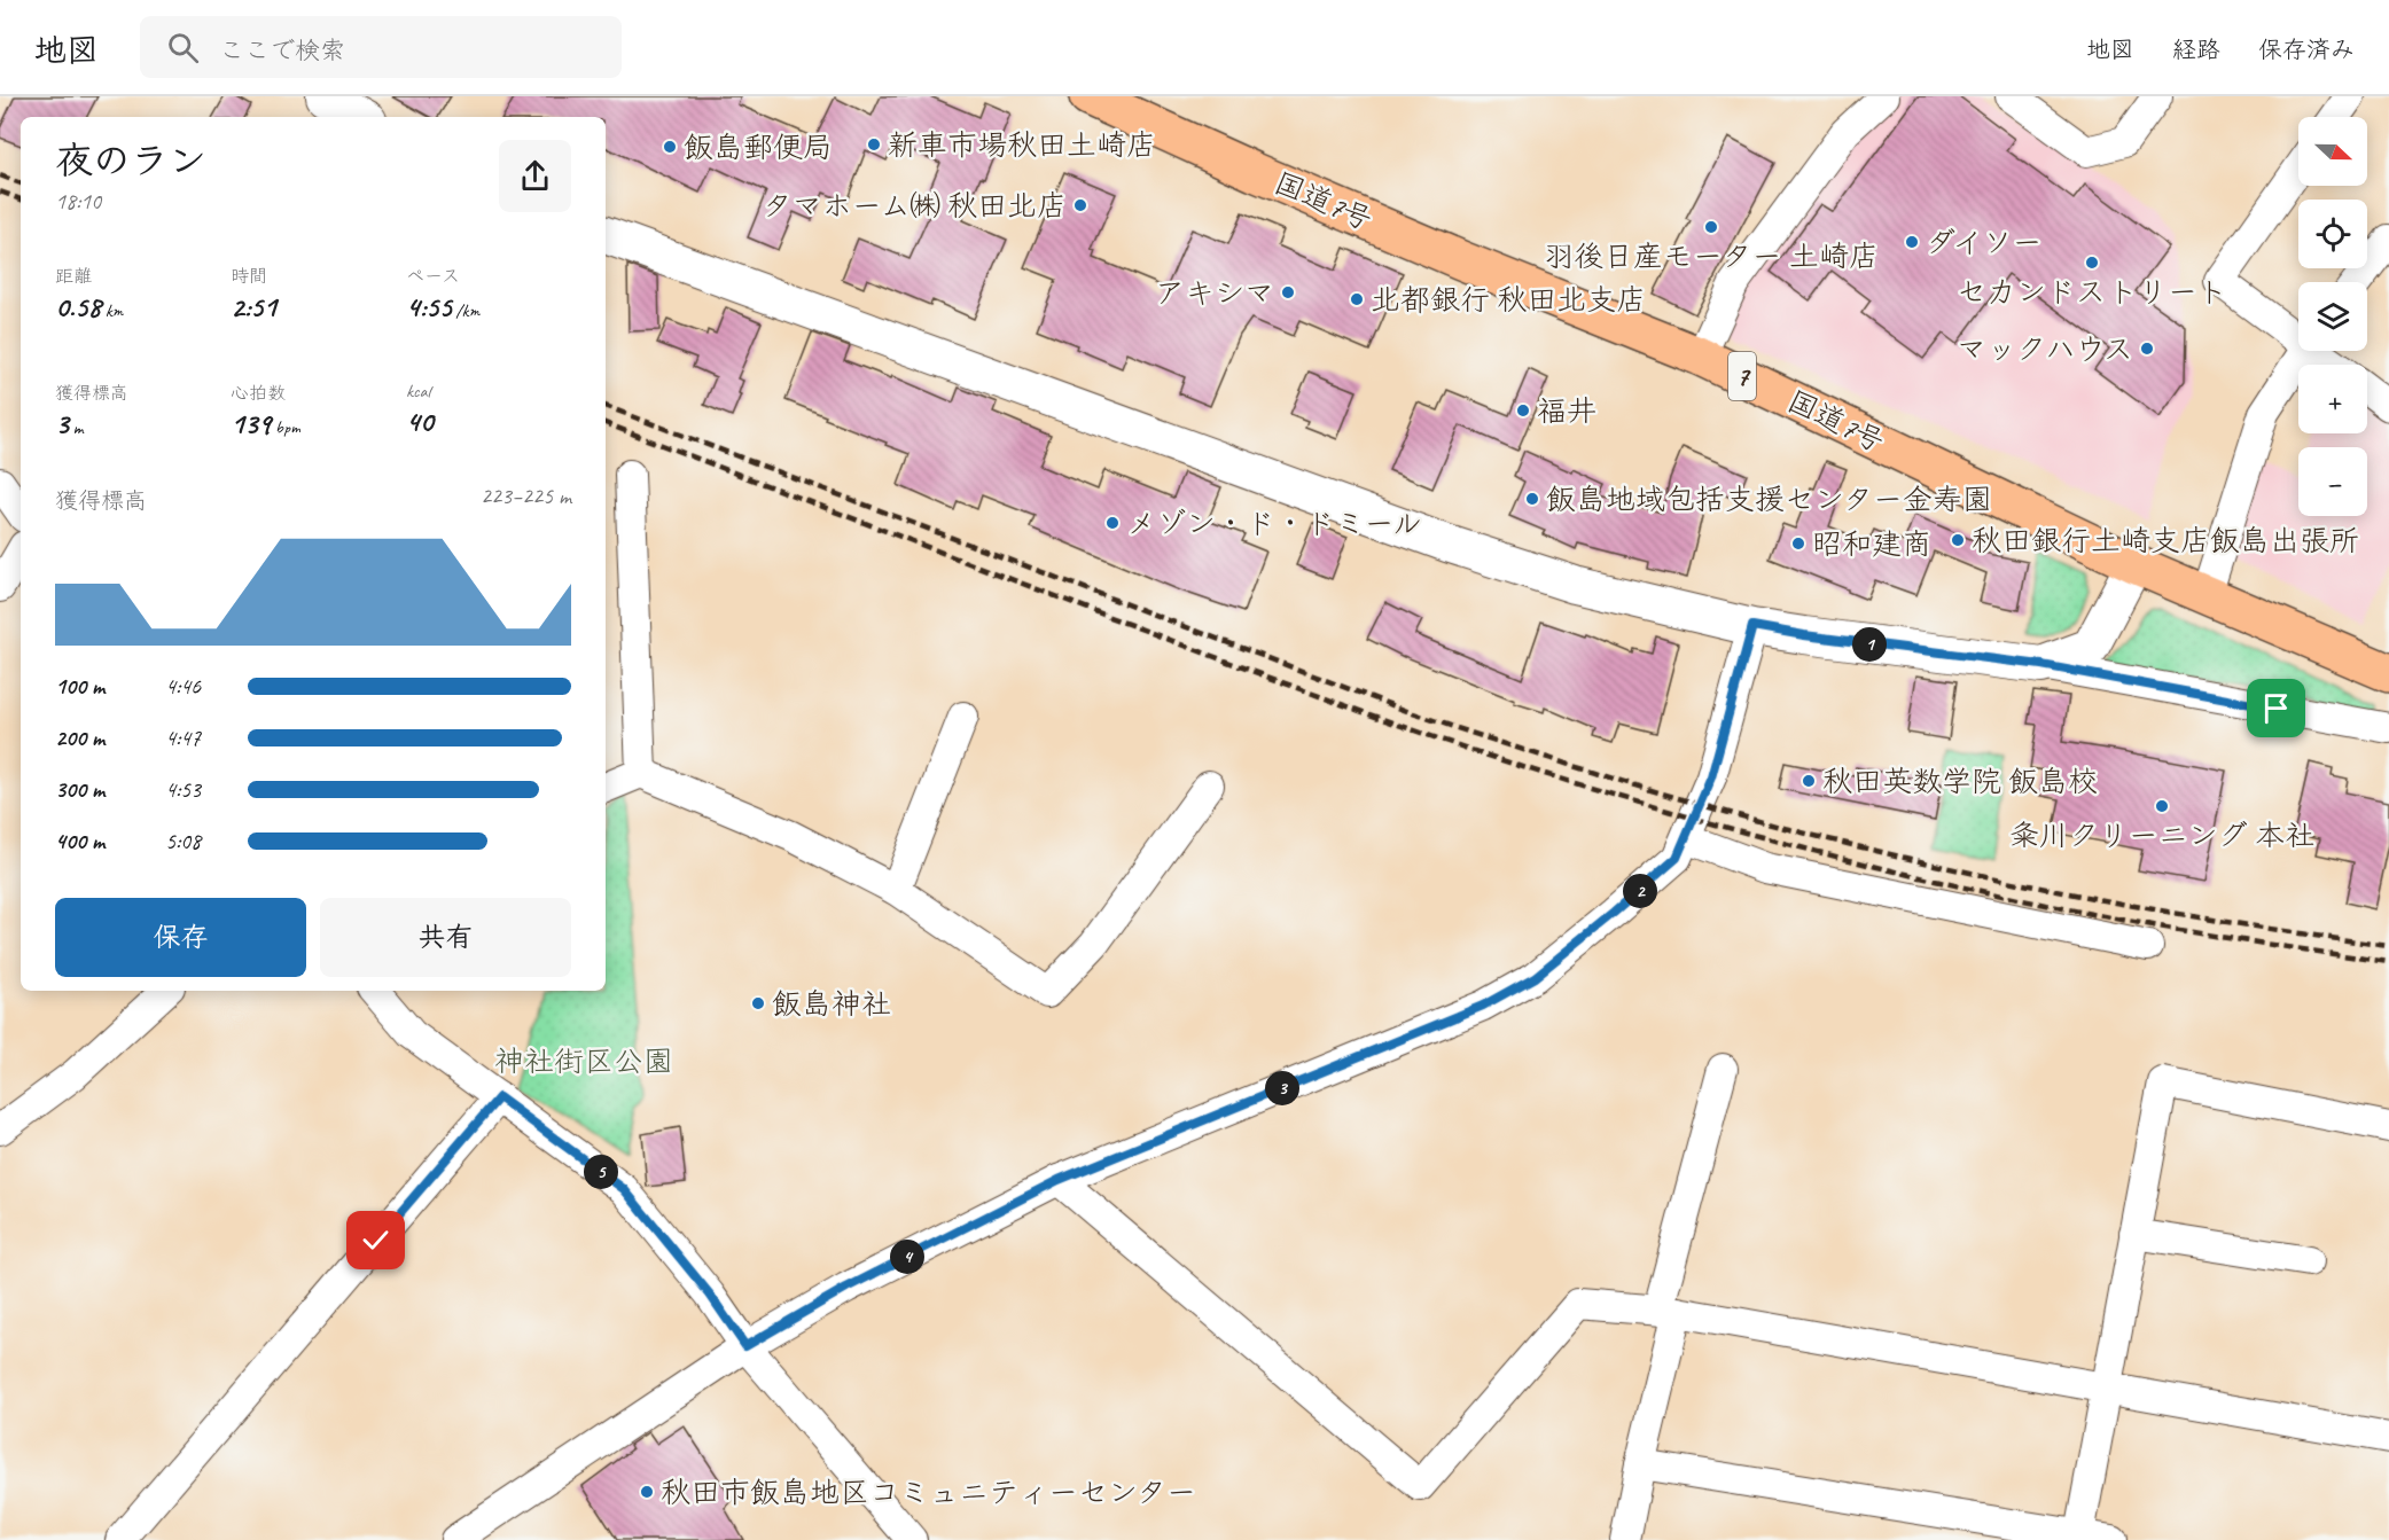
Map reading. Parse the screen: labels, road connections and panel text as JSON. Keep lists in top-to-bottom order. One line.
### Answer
{"streets":{"highway":["国道7号","7"]},"parks":["神社街区公園"],"places":["新車市場秋田土崎店","飯島郵便局","タマホーム㈱ 秋田北店","羽後日産モーター 土崎店","ダイソー","セカンドストリート","アキシマ","北都銀行 秋田北支店","マックハウス","福井","飯島地域包括支援センター金寿園","メゾン・ド・ドミール","秋田銀行土崎支店飯島出張所","昭和建商","秋田英数学院 飯島校","粂川クリーニング 本社","飯島神社","秋田市飯島地区コミュニティーセンター"],"north":"right","page":{"header":"地図","search":"ここで検索","nav":["地図","経路","保存済み"],"map_buttons":["+","−"],"heading":["夜のラン","18:10"],"stats":[["距離","0.58 km"],["時間","2:51"],["ペース","4:55 /km"],["獲得標高","3 m"],["心拍数","139 bpm"],["kcal","40"]],"chart":["獲得標高","223–225 m"],"pins":["1","2","3","5","4"],"list":[{"name":"100 m","note":"4:46"},{"name":"200 m","note":"4:47"},{"name":"300 m","note":"4:53"},{"name":"400 m","note":"5:08"}],"buttons":["保存","共有"]}}
